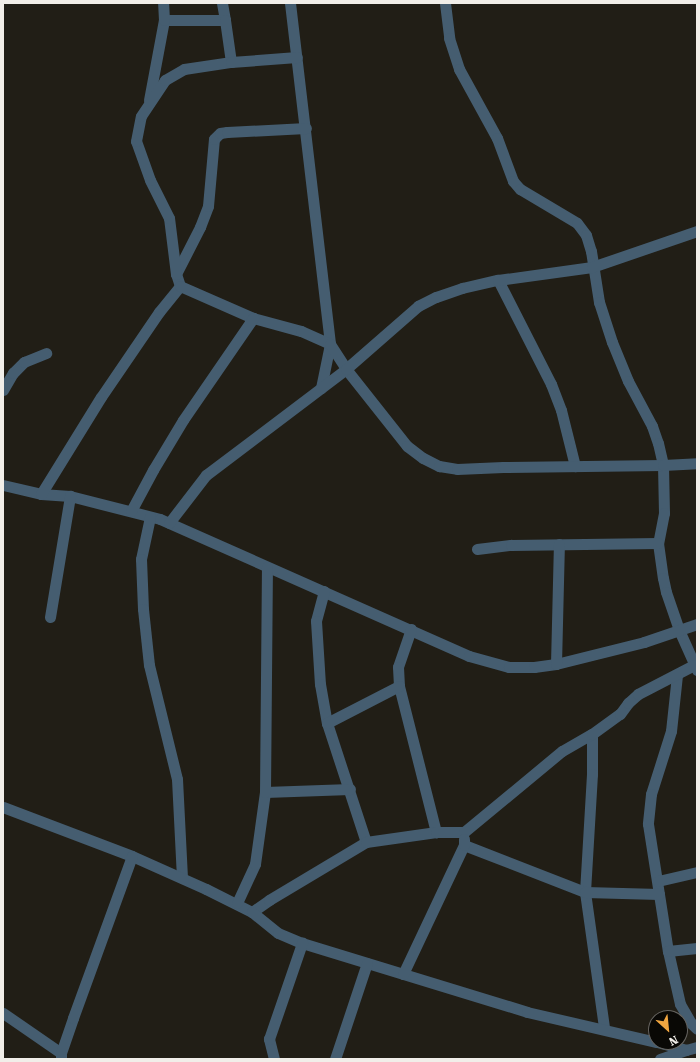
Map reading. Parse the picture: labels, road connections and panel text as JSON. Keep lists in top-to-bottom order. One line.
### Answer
{"north":"bottom right"}
